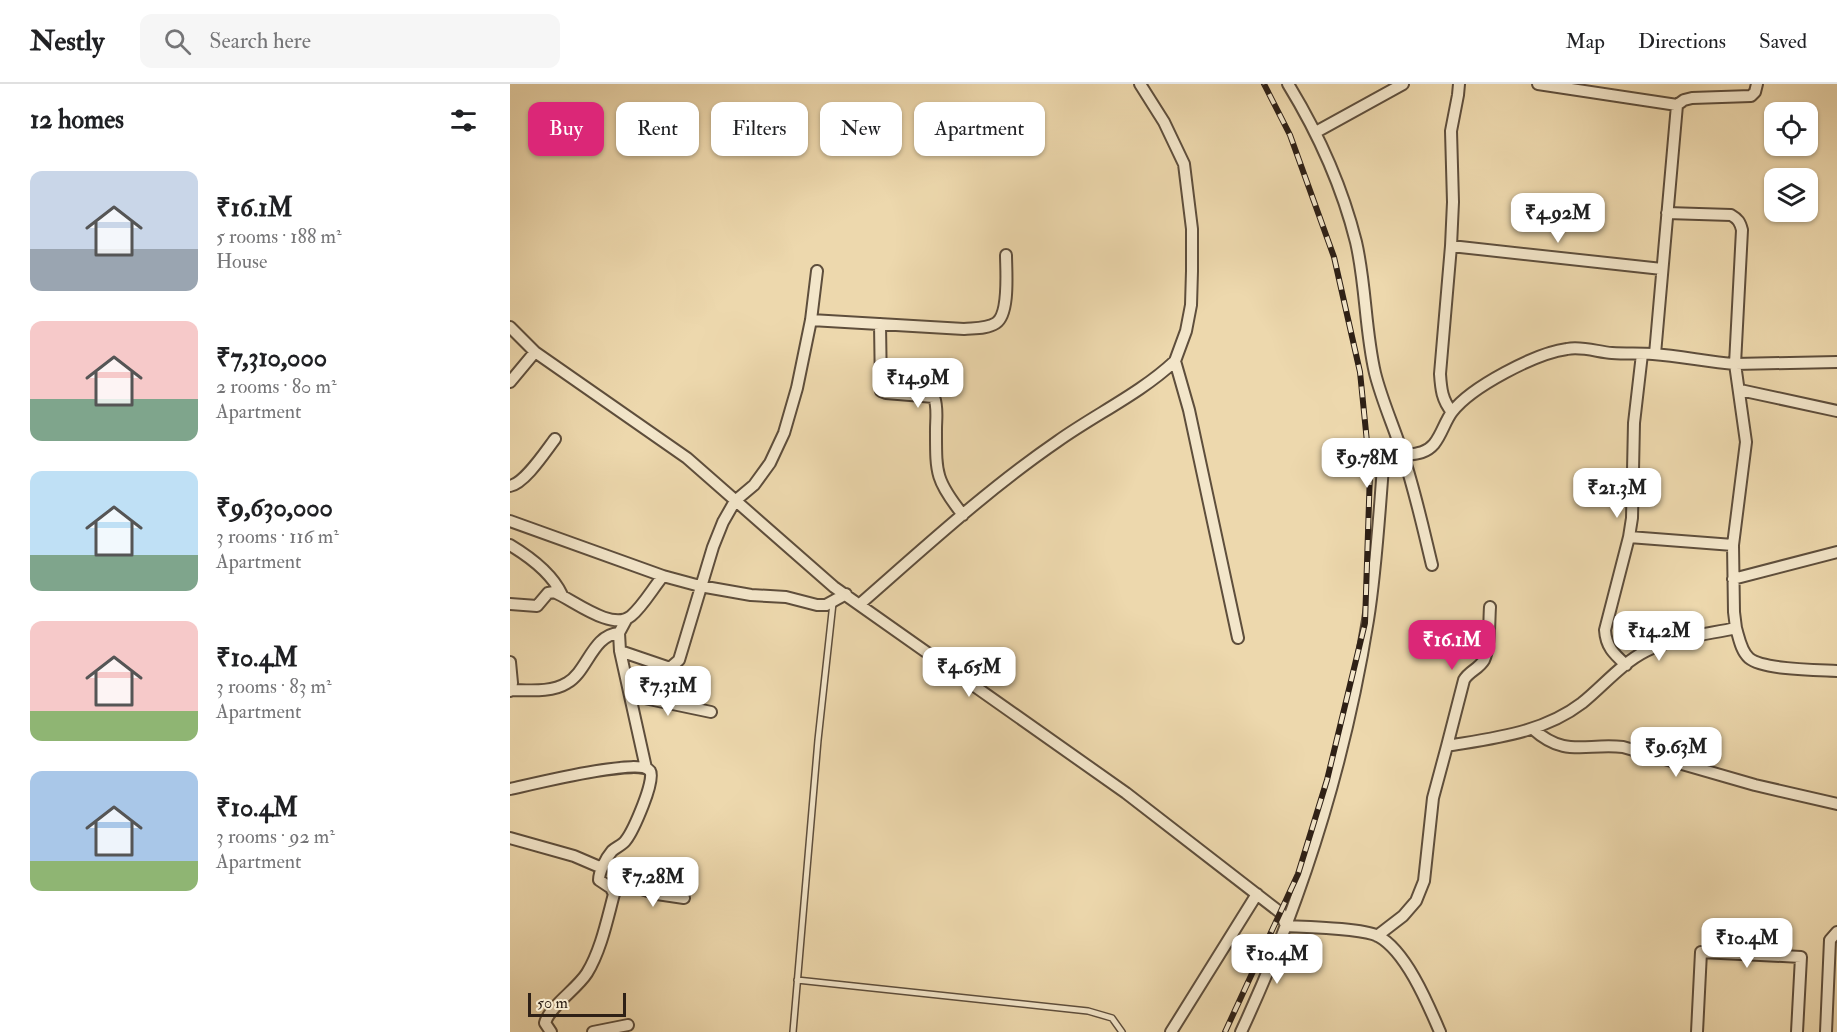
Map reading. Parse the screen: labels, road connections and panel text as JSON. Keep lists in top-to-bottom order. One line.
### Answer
{"scale_bar":"50 m","page":{"header":"Nestly","search":"Search here","nav":["Map","Directions","Saved"],"heading":"12 homes","chip":["Buy","Rent","Filters","New","Apartment"],"list":[{"name":"₹16.1M","note":"5 rooms · 188 m² · House"},{"name":"₹7,310,000","note":"2 rooms · 80 m² · Apartment"},{"name":"₹9,630,000","note":"3 rooms · 116 m² · Apartment"},{"name":"₹10.4M","note":"3 rooms · 83 m² · Apartment"},{"name":"₹10.4M","note":"3 rooms · 92 m² · Apartment"}],"price":["₹4.92M","₹14.9M","₹9.78M","₹21.3M","₹14.2M","₹16.1M","₹4.65M","₹7.31M","₹9.63M","₹7.28M","₹10.4M","₹10.4M"],"scale":"50 m"}}
